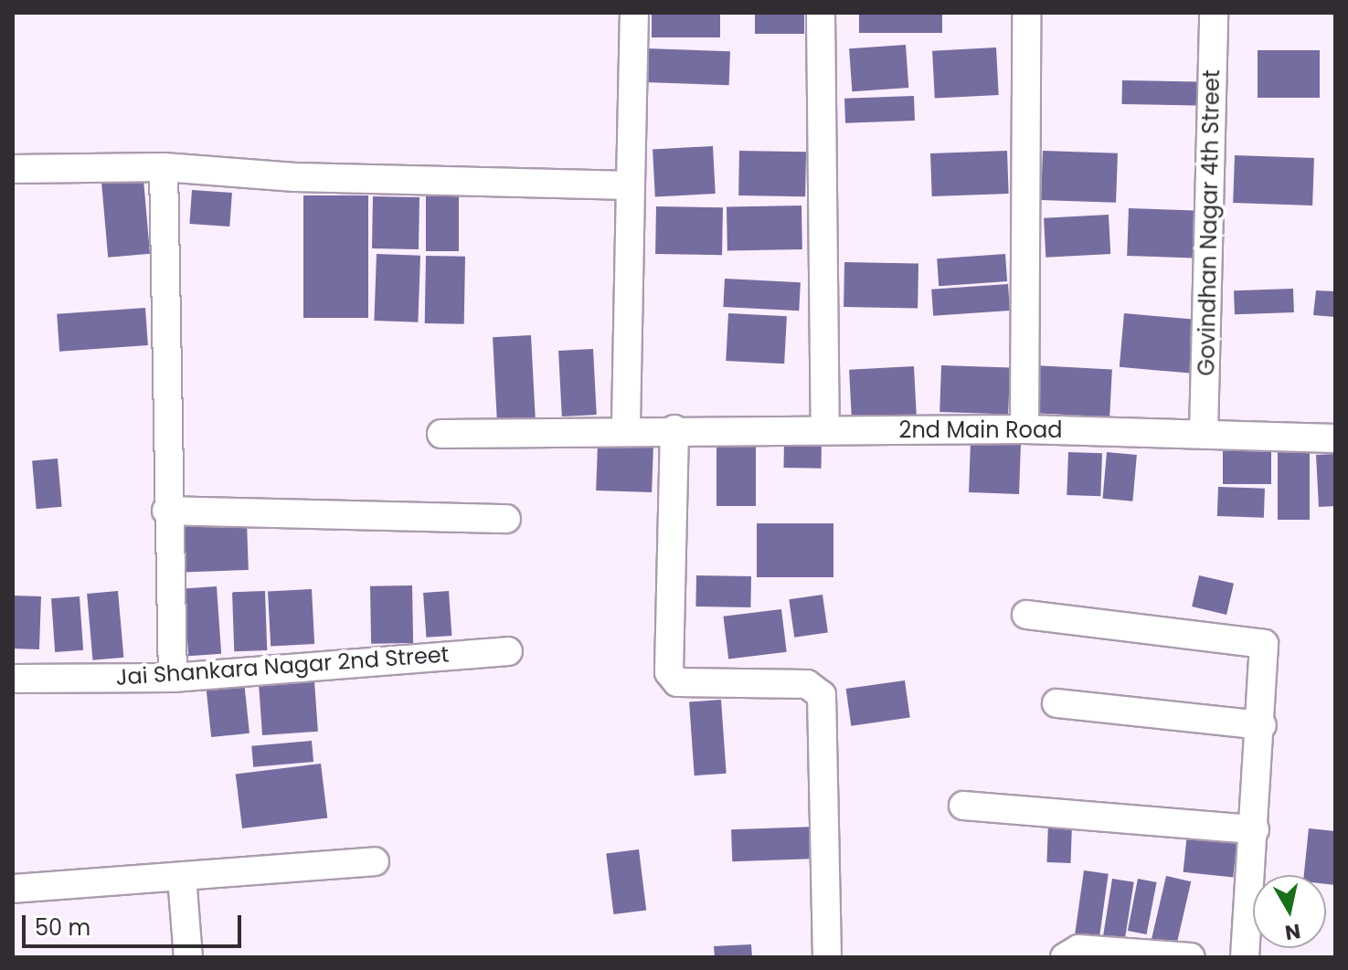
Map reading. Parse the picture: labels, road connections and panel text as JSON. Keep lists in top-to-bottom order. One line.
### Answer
{"streets":{"street":["Govindhan Nagar 4th Street","2nd Main Road","Jai Shankara Nagar 2nd Street"]},"crossings":[["Govindhan Nagar 4th Street","2nd Main Road"]],"scale_bar":"50 m","north":"bottom"}
